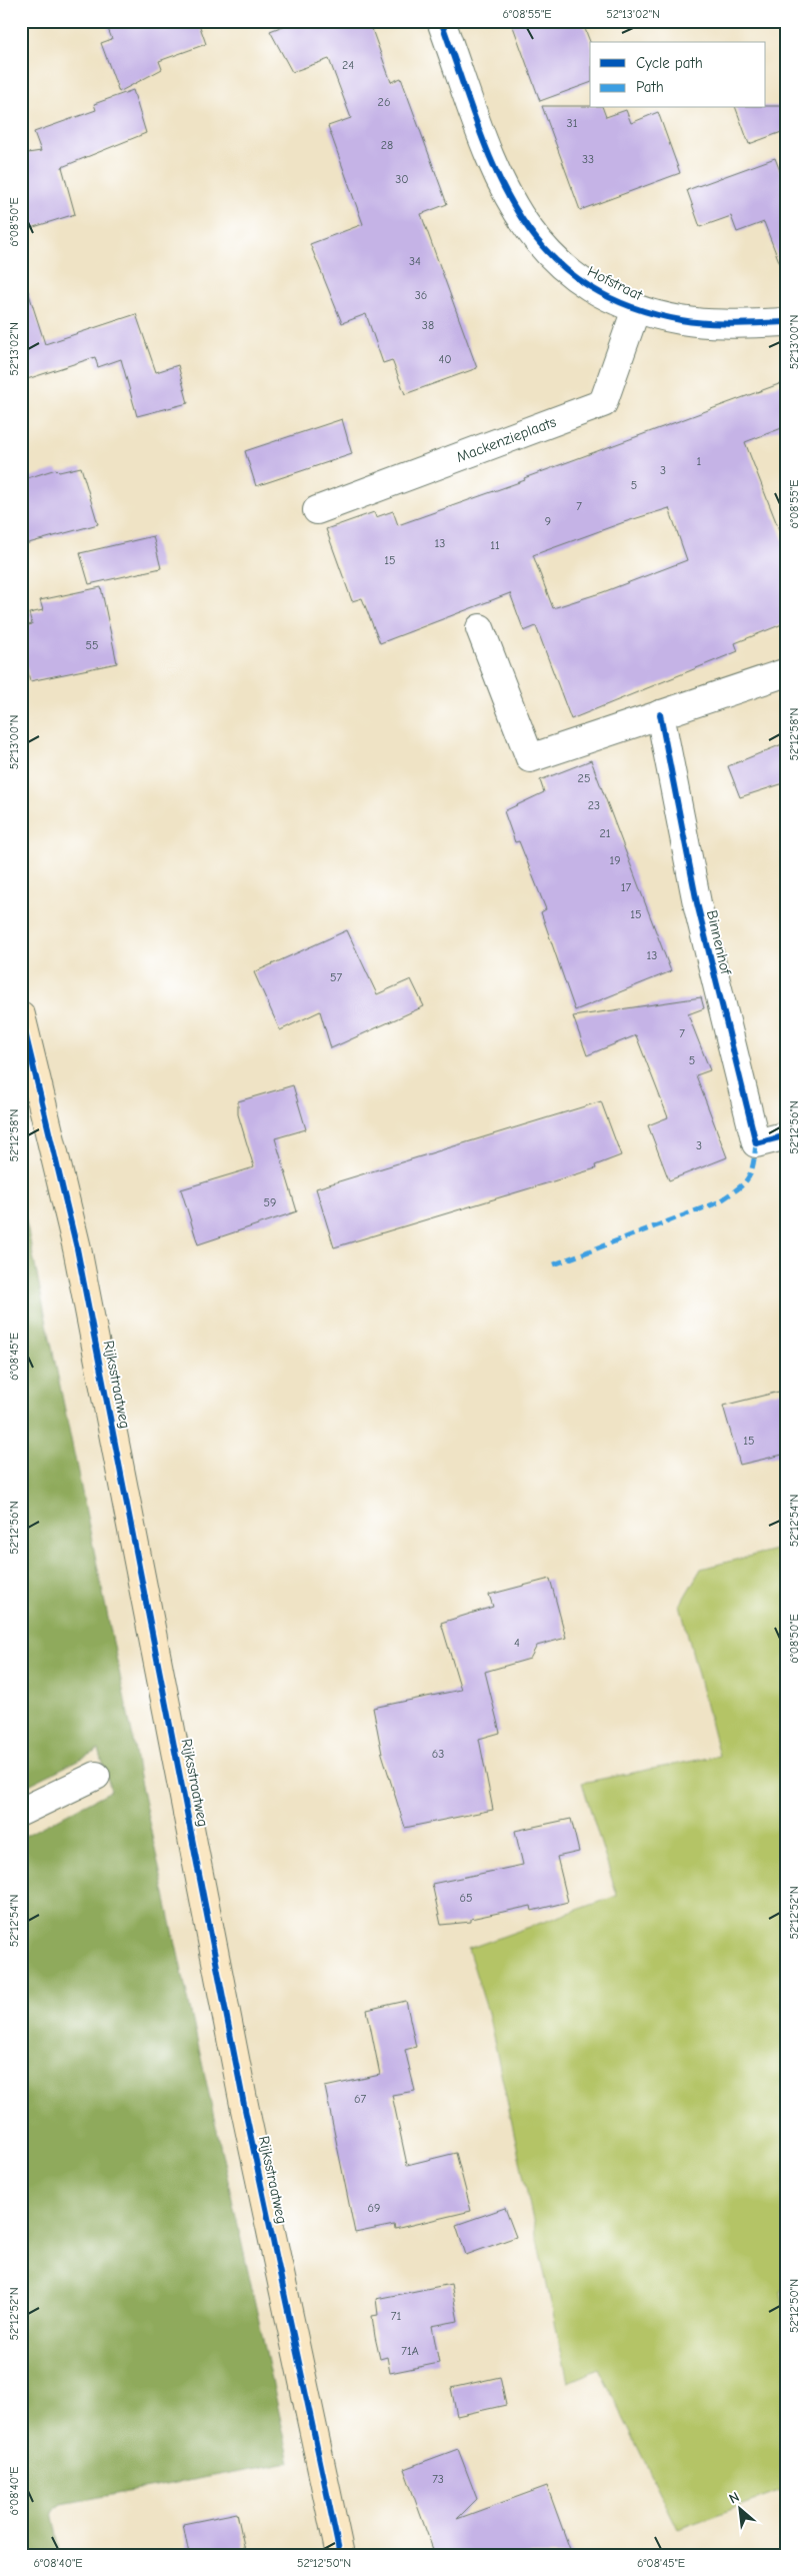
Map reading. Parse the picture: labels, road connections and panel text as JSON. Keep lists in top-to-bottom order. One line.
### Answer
{"streets":{"main road":["Rijksstraatweg"],"street":["Hofstraat","Mackenzieplaats","Binnenhof"]},"crossings":[["Hofstraat","Mackenzieplaats"]],"house_numbers":["24","26","31","28","33","30","34","36","38","40","1","3","5","7","9","13","11","15","55","25","23","21","19","17","15","13","57","7","5","3","59","15","4","63","65","67","69","71","71A","73"],"legend":["Cycle path","Path"],"north":"top left","coordinates":["6°08'55\"E","52°13'02\"N","6°08'50\"E","52°13'00\"N","52°12'58\"N","52°12'56\"N","6°08'45\"E","52°12'54\"N","52°12'52\"N","52°12'50\"N","6°08'40\"E"]}
